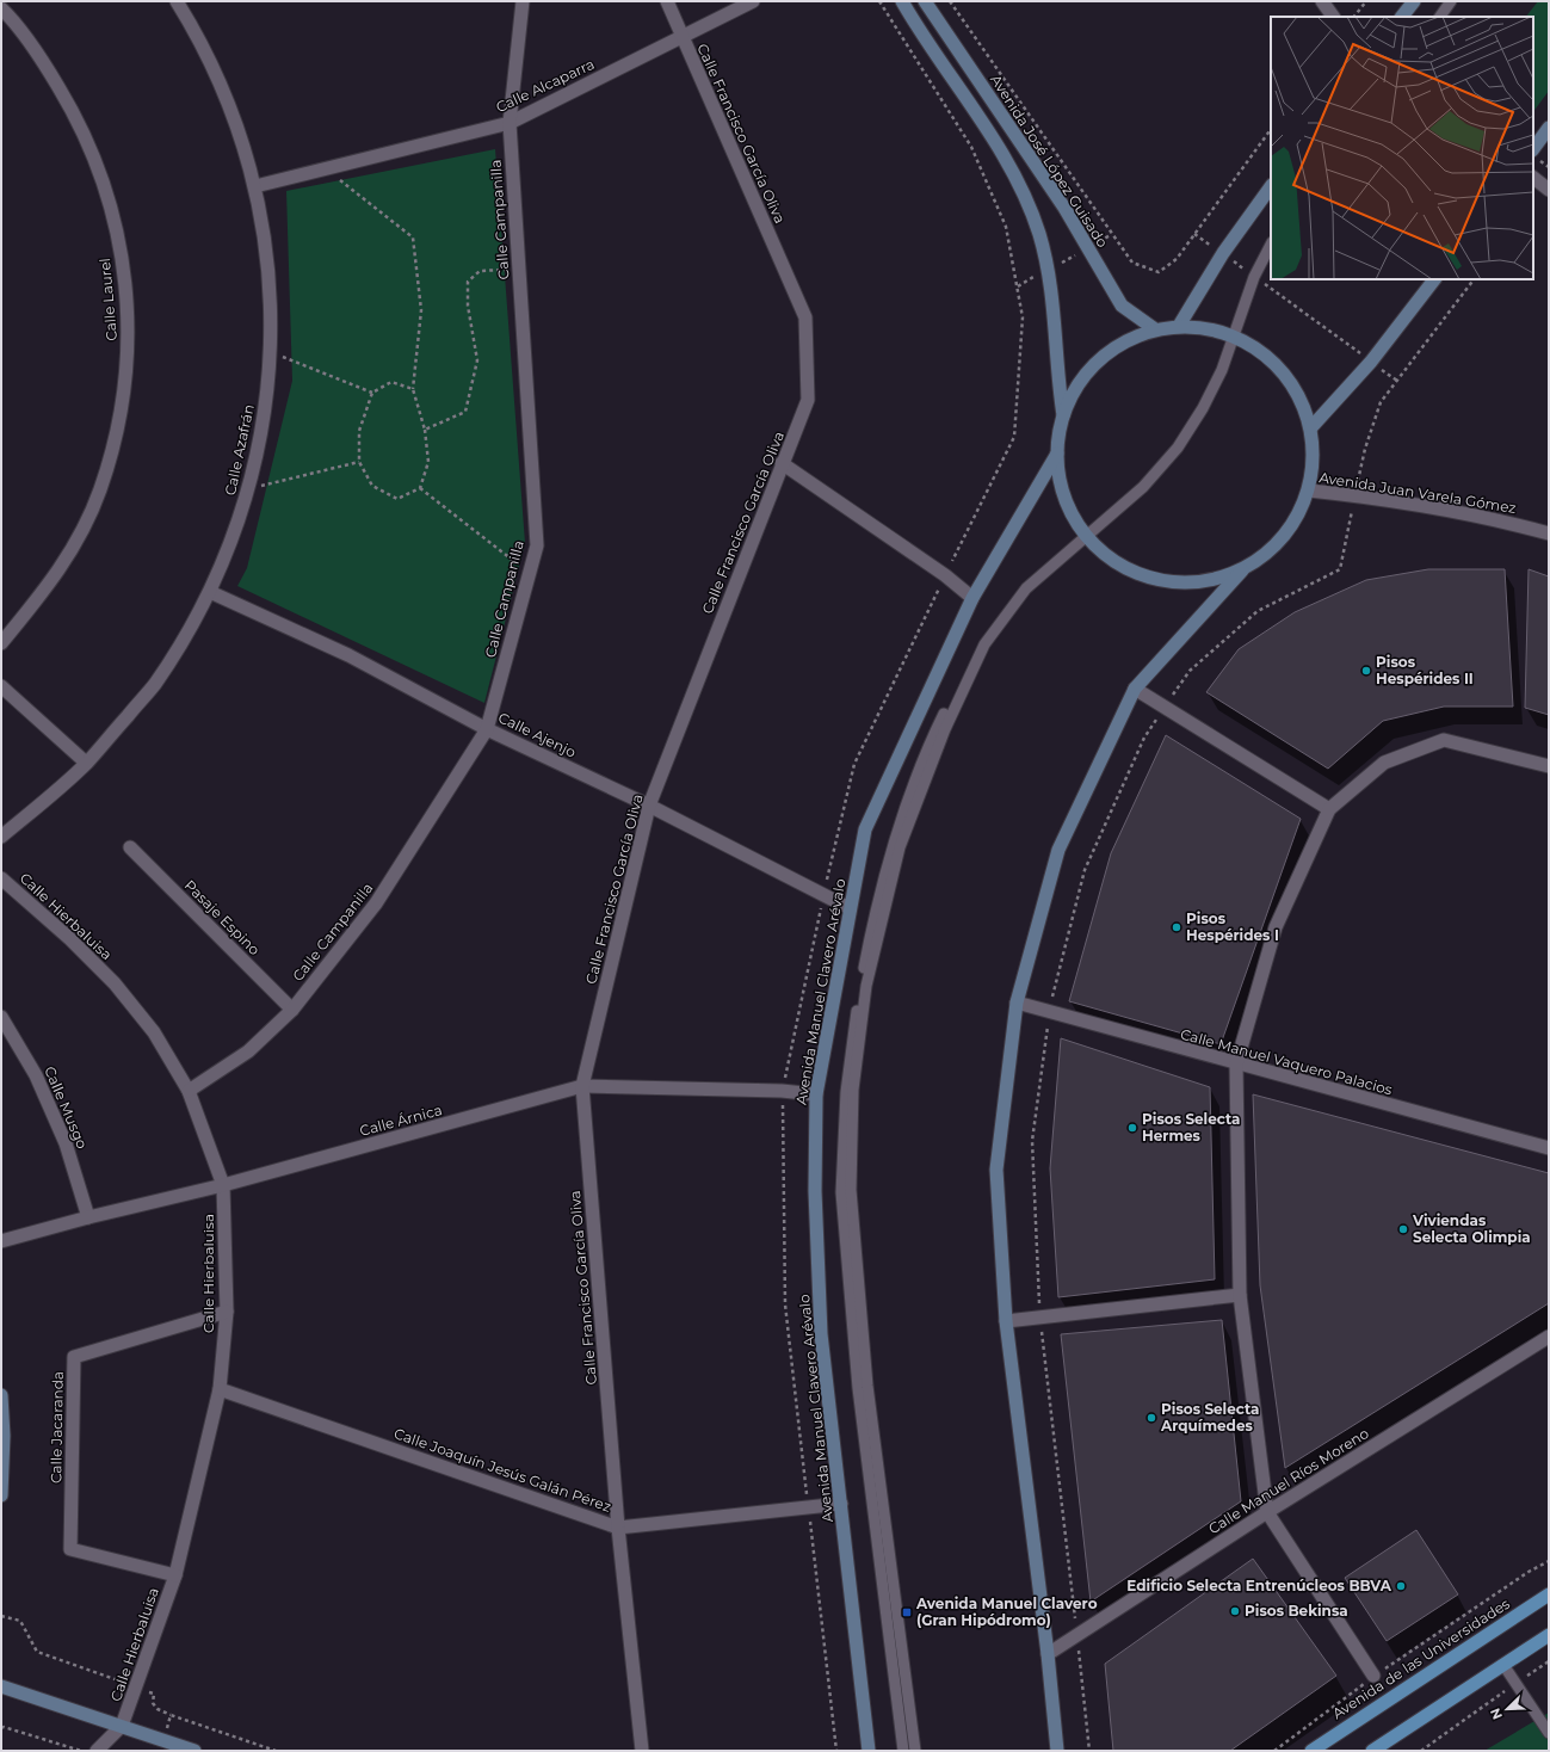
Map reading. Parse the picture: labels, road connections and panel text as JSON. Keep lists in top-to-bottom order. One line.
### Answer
{"streets":{"main road":["Avenida José López Guisado","Avenida Manuel Clavero Arévalo","Avenida de las Universidades"],"street":["Calle Alcaparra","Calle Francisco García Oliva","Calle Campanilla","Calle Laurel","Calle Azafrán","Avenida Juan Varela Gómez","Calle Ajenjo","Calle Hierbaluisa","Pasaje Espino","Calle Manuel Vaquero Palacios","Calle Musgo","Calle Árnica","Calle Jacaranda","Calle Joaquín Jesús Galán Pérez","Calle Manuel Ríos Moreno"]},"crossings":[["Calle Alcaparra","Calle Francisco García Oliva"],["Calle Alcaparra","Calle Campanilla"],["Calle Alcaparra","Calle Azafrán"],["Calle Francisco García Oliva","Calle Ajenjo"],["Calle Francisco García Oliva","Calle Árnica"],["Calle Francisco García Oliva","Calle Joaquín Jesús Galán Pérez"],["Calle Campanilla","Calle Ajenjo"],["Calle Campanilla","Calle Hierbaluisa"],["Calle Campanilla","Pasaje Espino"],["Calle Azafrán","Calle Ajenjo"],["Calle Ajenjo","Avenida Manuel Clavero Arévalo"],["Calle Hierbaluisa","Calle Árnica"],["Calle Hierbaluisa","Calle Jacaranda"],["Calle Hierbaluisa","Calle Joaquín Jesús Galán Pérez"],["Avenida Manuel Clavero Arévalo","Calle Árnica"],["Avenida Manuel Clavero Arévalo","Calle Joaquín Jesús Galán Pérez"],["Calle Musgo","Calle Árnica"]],"places":{"other":["Pisos Hespérides II","Pisos Hespérides I","Pisos Selecta Hermes","Viviendas Selecta Olimpia","Pisos Selecta Arquímedes","Edificio Selecta Entrenúcleos BBVA","Pisos Bekinsa"],"transit":["Avenida Manuel Clavero (Gran Hipódromo)"]},"north":"bottom left"}
